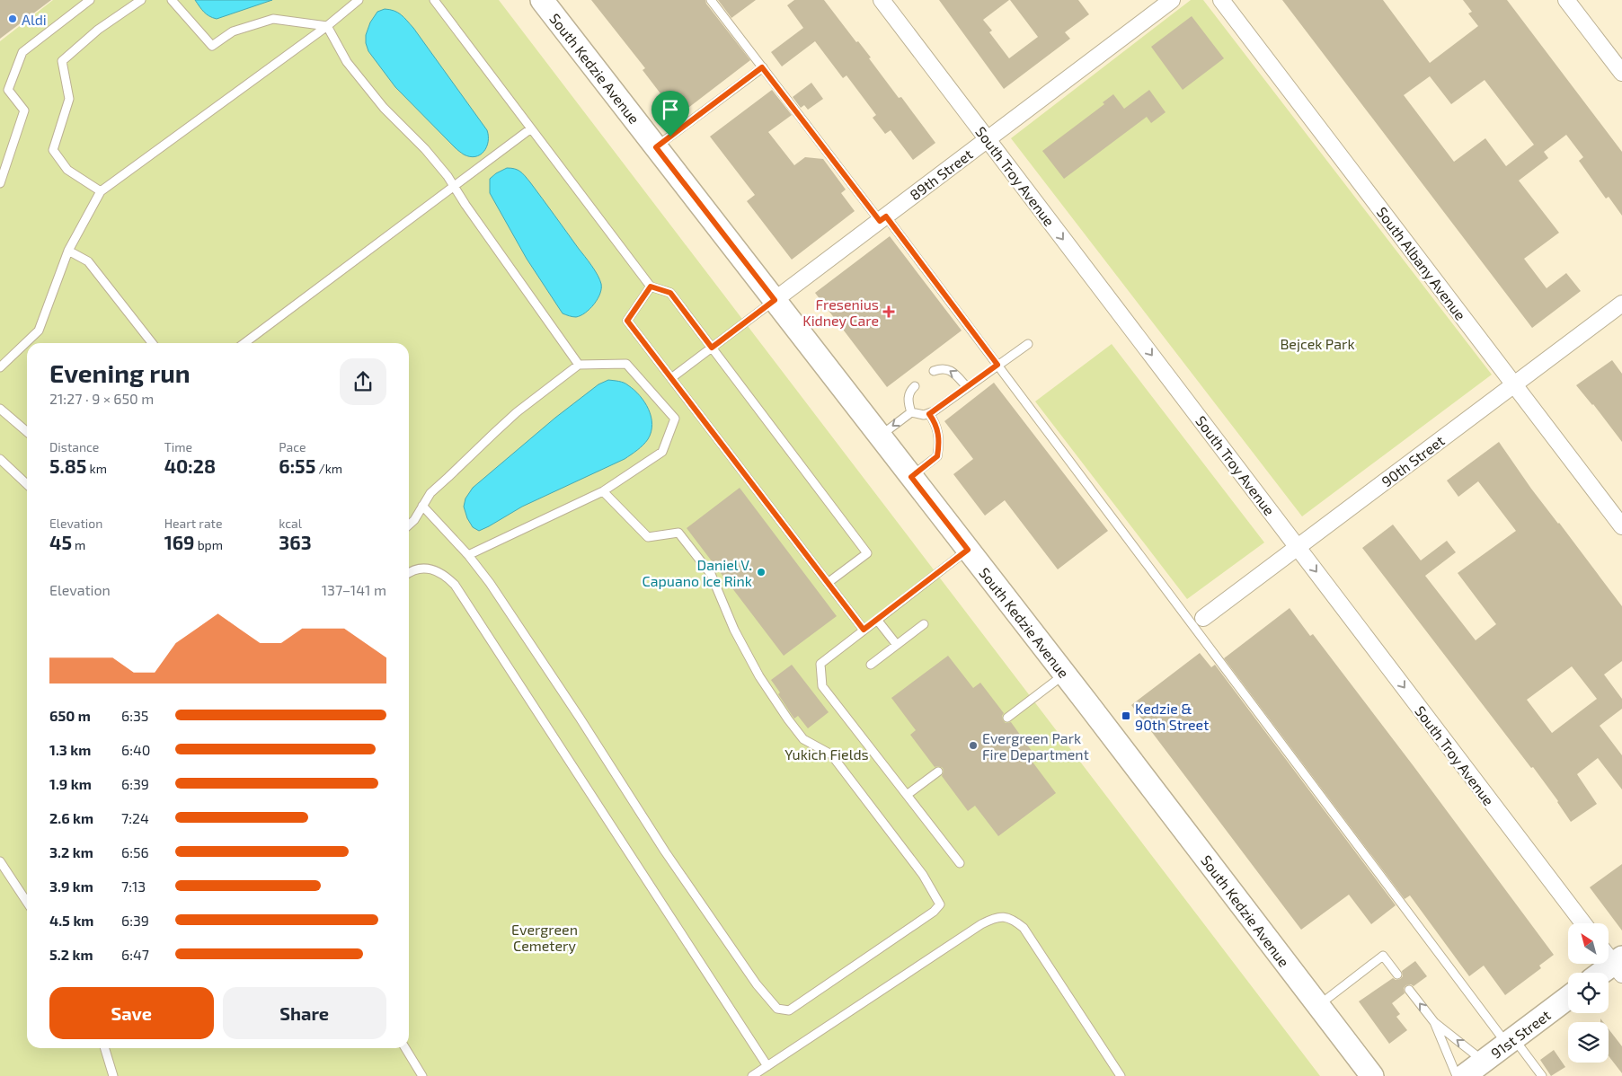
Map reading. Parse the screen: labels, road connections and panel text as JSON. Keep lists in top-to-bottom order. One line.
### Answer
{"streets":{"main road":["South Kedzie Avenue","91st Street"],"street":["89th Street","South Troy Avenue","South Albany Avenue","90th Street"]},"crossings":[["South Kedzie Avenue","89th Street"],["89th Street","South Troy Avenue"],["South Troy Avenue","90th Street"],["South Albany Avenue","90th Street"]],"one_way":["South Troy Avenue"],"parks":["Bejcek Park","Yukich Fields","Evergreen Cemetery"],"places":{"other":["Aldi","Daniel V. Capuano Ice Rink","Evergreen Park Fire Department"],"health":["Fresenius Kidney Care"],"transit":["Kedzie & 90th Street"]},"north":"top left","page":{"heading":["Evening run","21:27 · 9 × 650 m"],"stats":[["Distance","5.85 km"],["Time","40:28"],["Pace","6:55 /km"],["Elevation","45 m"],["Heart rate","169 bpm"],["kcal","363"]],"chart":["Elevation","137–141 m"],"list":[{"name":"650 m","note":"6:35"},{"name":"1.3 km","note":"6:40"},{"name":"1.9 km","note":"6:39"},{"name":"2.6 km","note":"7:24"},{"name":"3.2 km","note":"6:56"},{"name":"3.9 km","note":"7:13"},{"name":"4.5 km","note":"6:39"},{"name":"5.2 km","note":"6:47"}],"buttons":["Save","Share"]}}
